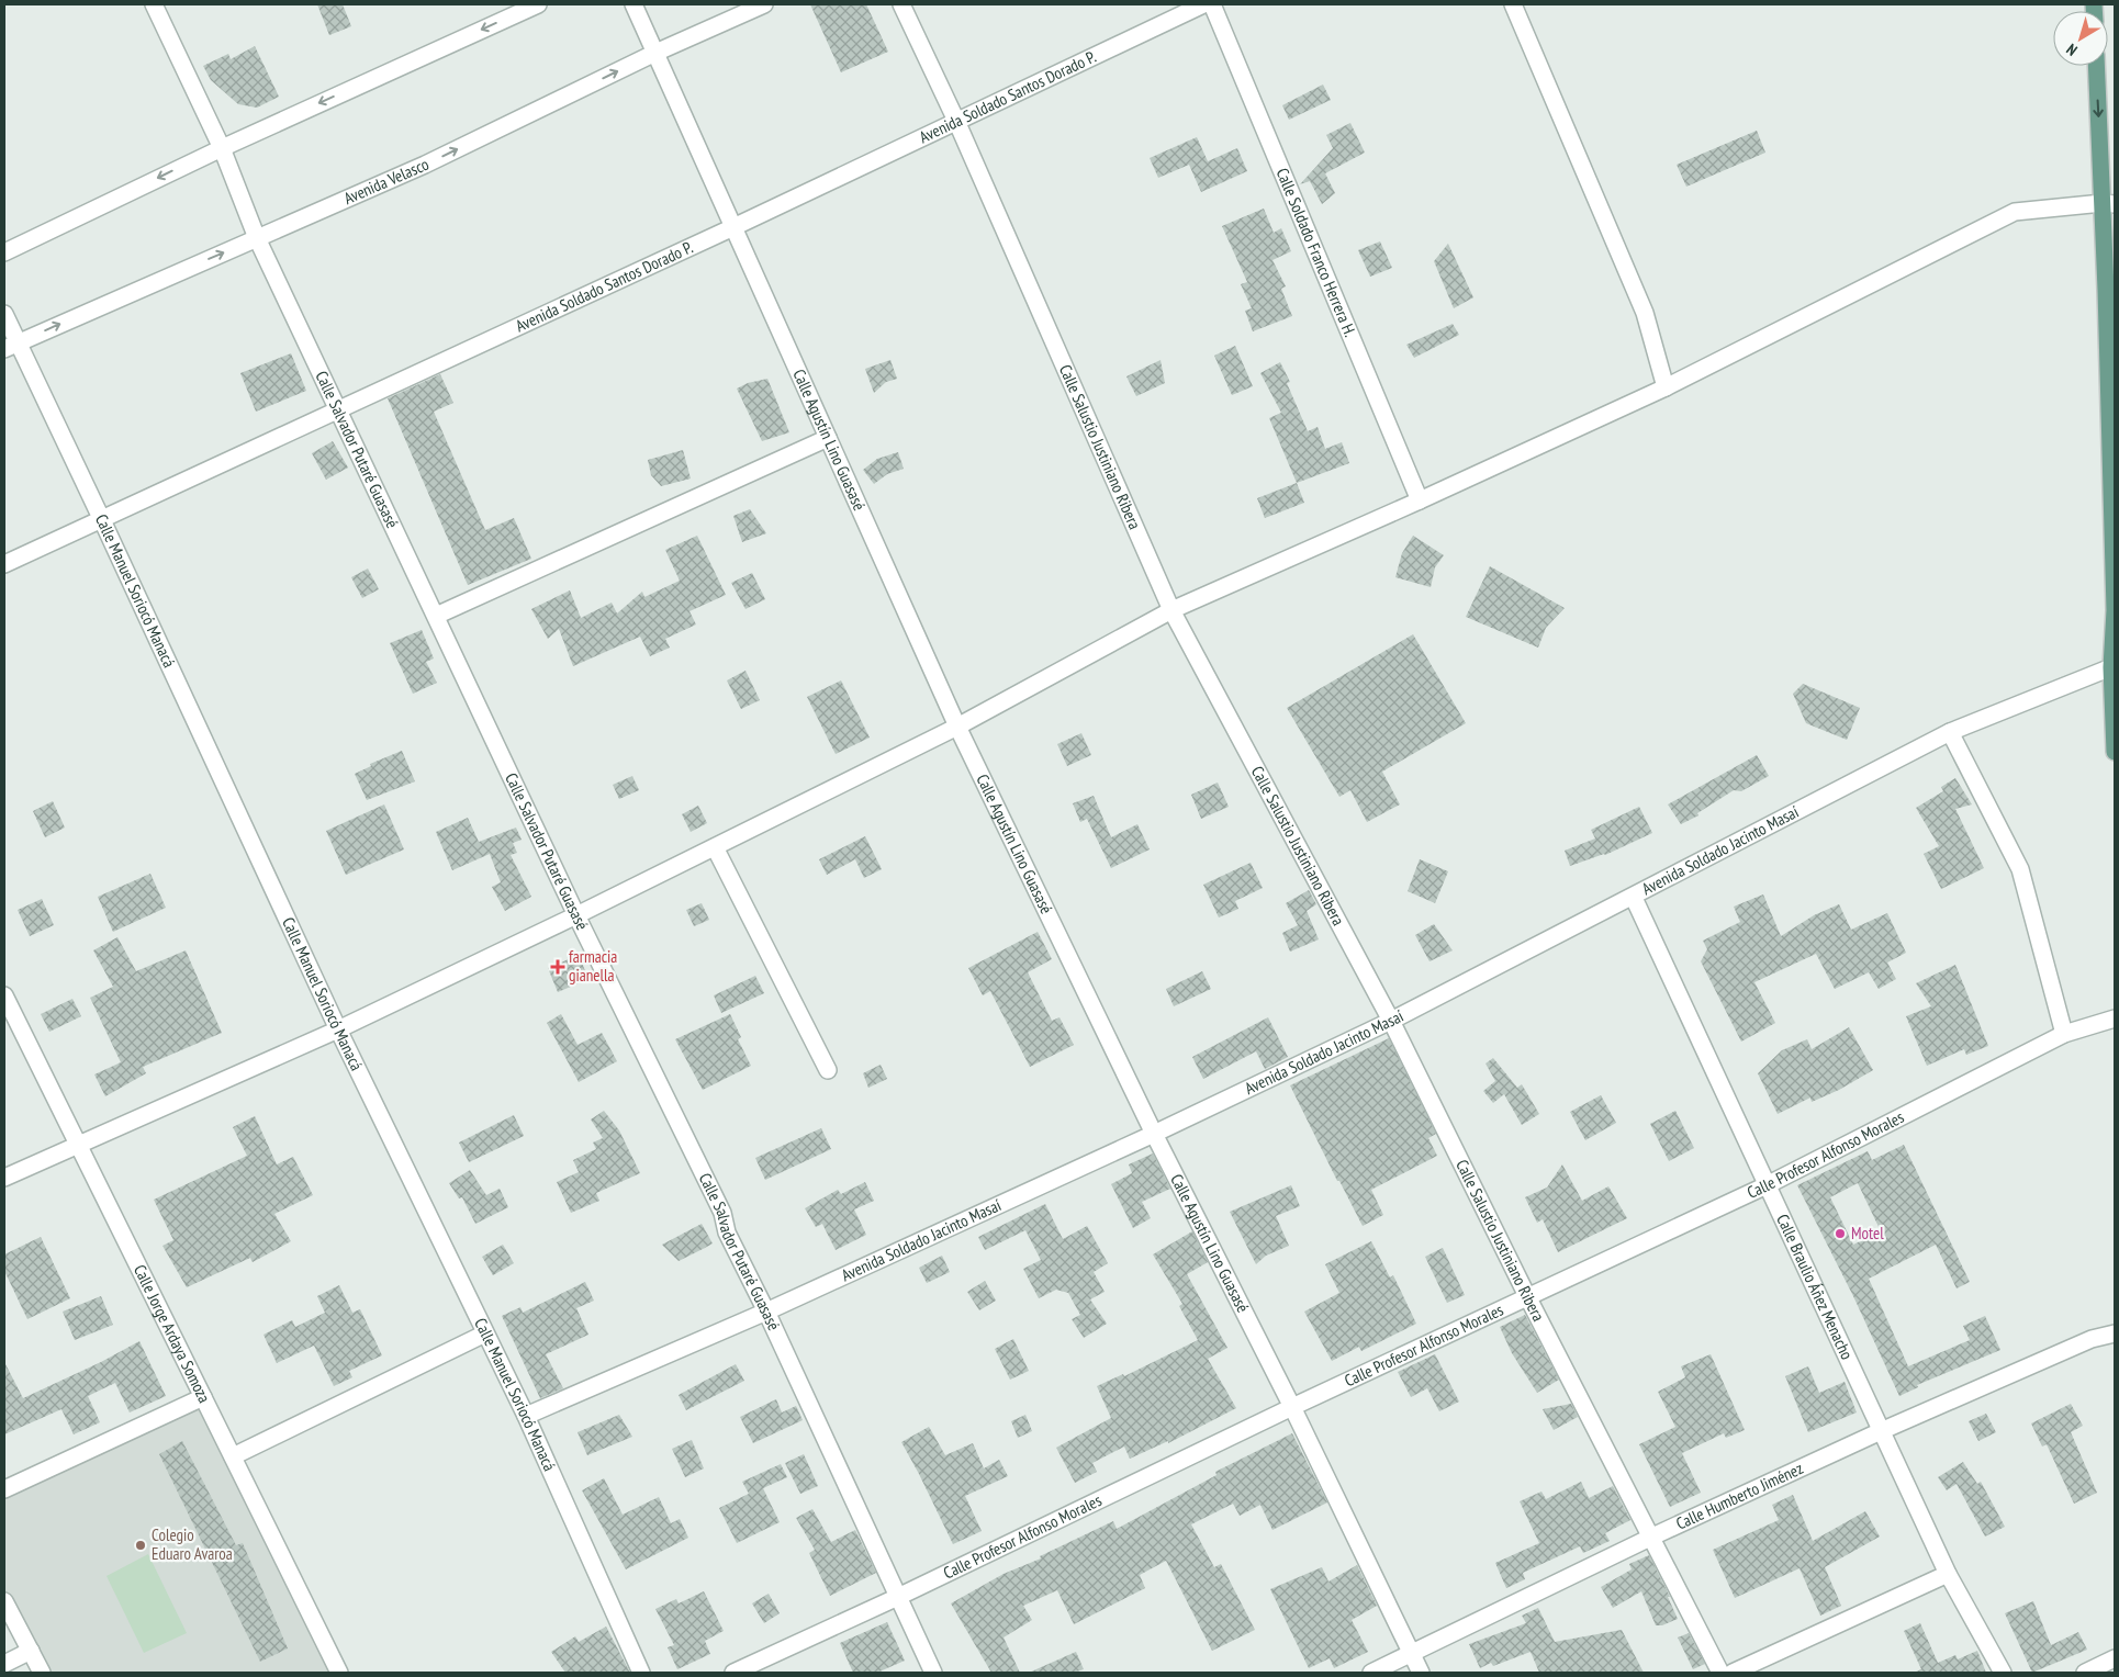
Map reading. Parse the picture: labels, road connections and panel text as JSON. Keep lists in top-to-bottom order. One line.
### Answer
{"streets":{"street":["Avenida Soldado Santos Dorado P.","Avenida Velasco","Calle Soldado Franco Herrera H.","Calle Agustín Lino Guasasé","Calle Salustio Justiniano Ribera","Calle Salvador Putaré Guasasé","Calle Manuel Soriocó Manacá","Avenida Soldado Jacinto Masaí","Calle Profesor Alfonso Morales","Calle Braulio Áñez Menacho","Calle Jorge Ardaya Somoza","Calle Humberto Jiménez"]},"crossings":[["Avenida Soldado Santos Dorado P.","Calle Agustín Lino Guasasé"],["Avenida Soldado Santos Dorado P.","Calle Salustio Justiniano Ribera"],["Avenida Soldado Santos Dorado P.","Calle Salvador Putaré Guasasé"],["Avenida Soldado Santos Dorado P.","Calle Manuel Soriocó Manacá"],["Avenida Velasco","Calle Agustín Lino Guasasé"],["Avenida Velasco","Calle Salvador Putaré Guasasé"],["Avenida Velasco","Calle Manuel Soriocó Manacá"],["Calle Agustín Lino Guasasé","Avenida Soldado Jacinto Masaí"],["Calle Agustín Lino Guasasé","Calle Profesor Alfonso Morales"],["Calle Agustín Lino Guasasé","Calle Humberto Jiménez"],["Calle Salustio Justiniano Ribera","Avenida Soldado Jacinto Masaí"],["Calle Salustio Justiniano Ribera","Calle Profesor Alfonso Morales"],["Calle Salustio Justiniano Ribera","Calle Humberto Jiménez"],["Calle Salvador Putaré Guasasé","Avenida Soldado Jacinto Masaí"],["Calle Salvador Putaré Guasasé","Calle Profesor Alfonso Morales"],["Calle Manuel Soriocó Manacá","Avenida Soldado Jacinto Masaí"],["Avenida Soldado Jacinto Masaí","Calle Braulio Áñez Menacho"],["Calle Profesor Alfonso Morales","Calle Braulio Áñez Menacho"],["Calle Braulio Áñez Menacho","Calle Humberto Jiménez"]],"places":{"health":["farmacia gianella"],"other":["Motel","Colegio Eduaro Avaroa"]},"north":"bottom left"}
